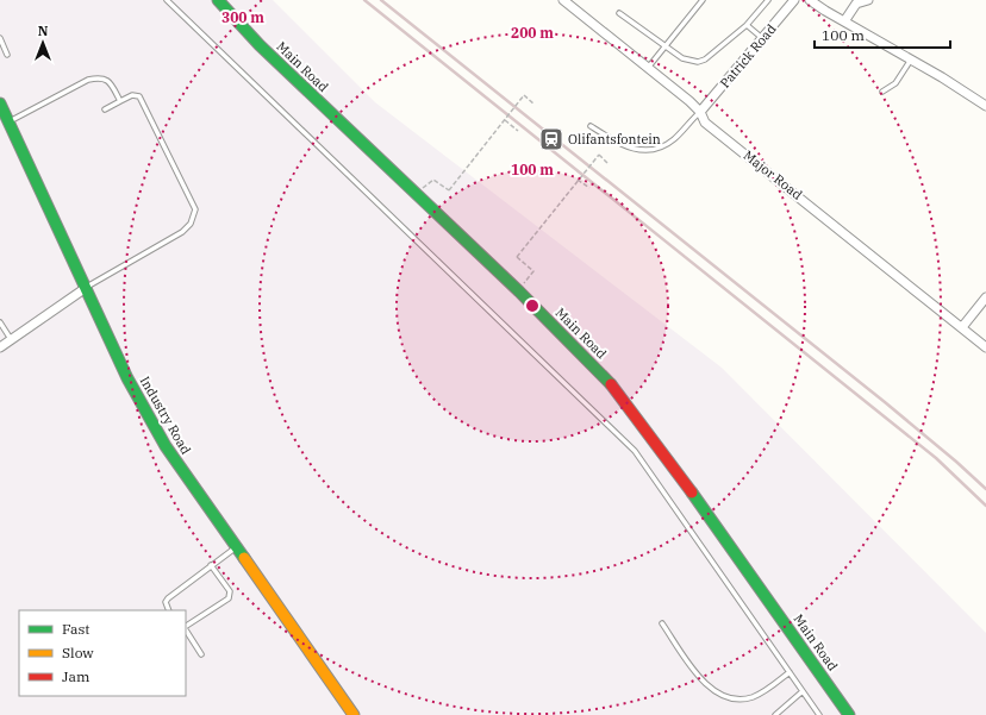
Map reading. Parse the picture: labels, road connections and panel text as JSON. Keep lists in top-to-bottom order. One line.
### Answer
{"streets":{"main road":["Main Road","Industry Road"],"street":["Patrick Road","Major Road"]},"crossings":[["Patrick Road","Major Road"]],"places":{"station":["Olifantsfontein"]},"legend":["Fast","Slow","Jam"],"scale_bar":"100 m","north":"top","rings":["300 m","200 m","100 m"]}
